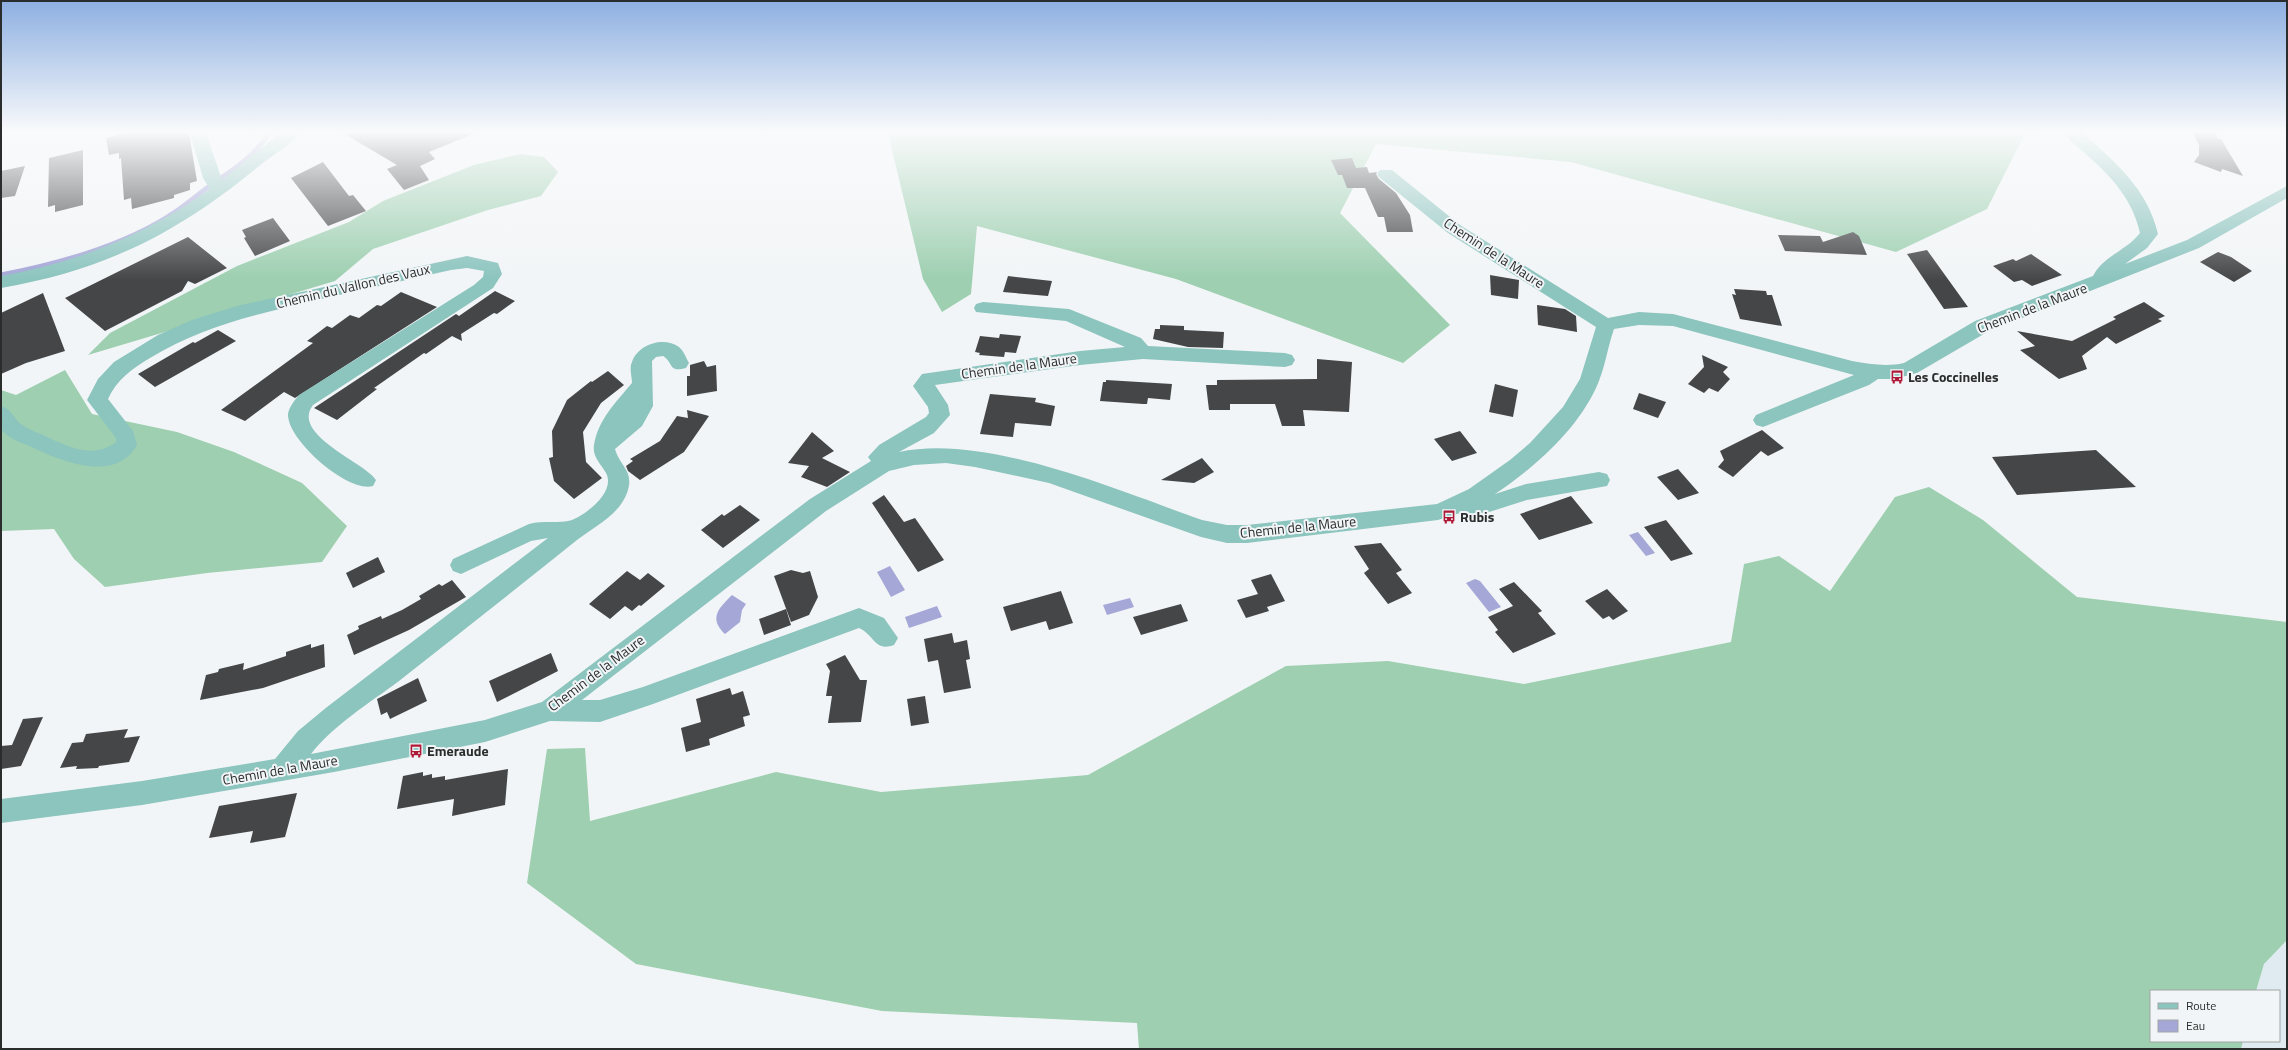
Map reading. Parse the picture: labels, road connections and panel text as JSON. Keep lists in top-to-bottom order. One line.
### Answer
{"streets":{"street":["Chemin de la Maure","Chemin du Vallon des Vaux"]},"places":{"bus stop":["Les Coccinelles","Rubis","Emeraude"]},"legend":["Route","Eau"]}
